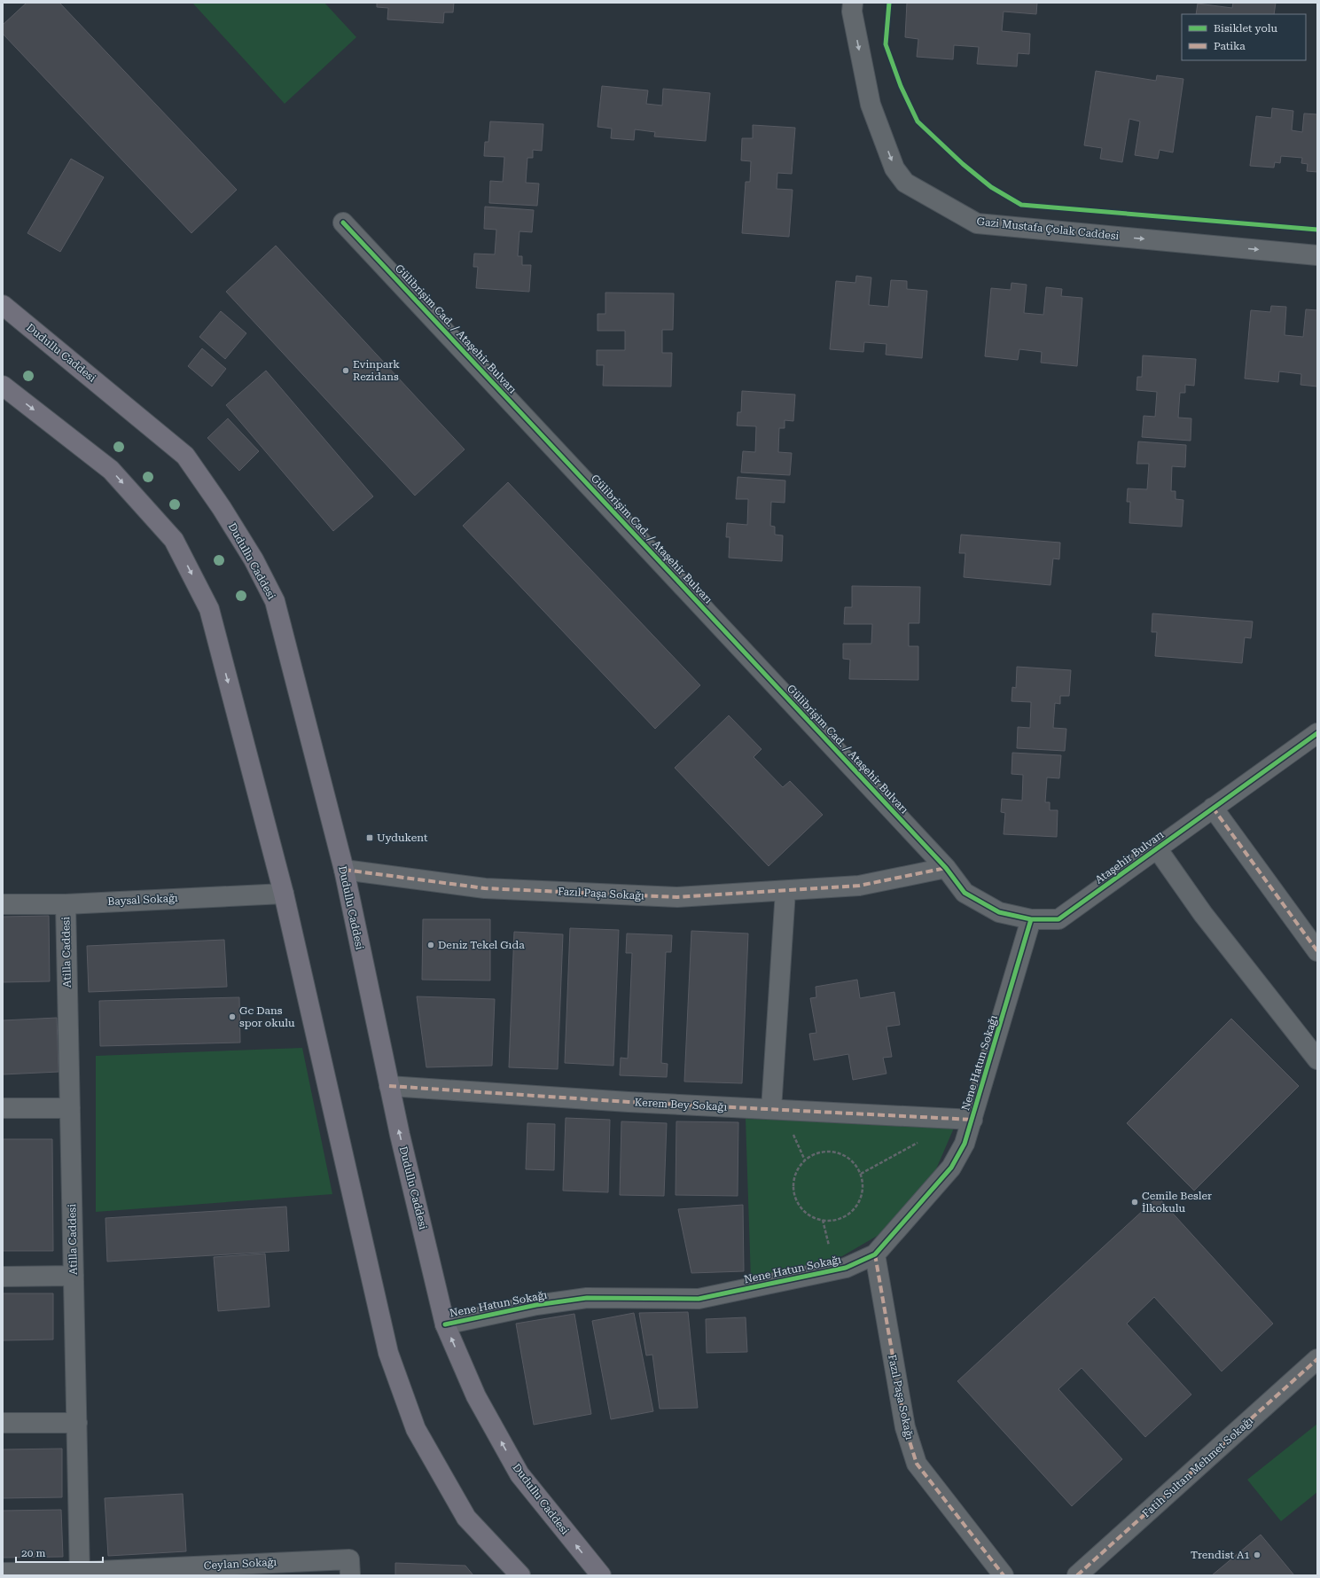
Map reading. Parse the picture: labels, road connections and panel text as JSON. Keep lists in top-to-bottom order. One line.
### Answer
{"streets":{"main road":["Dudullu Caddesi"],"street":["Gazi Mustafa Çolak Caddesi","Gülibrişim Cad. / Ataşehir Bulvarı","Ataşehir Bulvarı","Fazıl Paşa Sokağı","Baysal Sokağı","Atilla Caddesi","Nene Hatun Sokağı","Kerem Bey Sokağı","Fatih Sultan Mehmet Sokağı","Ceylan Sokağı"]},"crossings":[["Gülibrişim Cad. / Ataşehir Bulvarı","Ataşehir Bulvarı"],["Gülibrişim Cad. / Ataşehir Bulvarı","Fazıl Paşa Sokağı"],["Dudullu Caddesi","Fazıl Paşa Sokağı"],["Dudullu Caddesi","Nene Hatun Sokağı"],["Dudullu Caddesi","Kerem Bey Sokağı"],["Ataşehir Bulvarı","Fazıl Paşa Sokağı"],["Ataşehir Bulvarı","Nene Hatun Sokağı"],["Fazıl Paşa Sokağı","Nene Hatun Sokağı"],["Baysal Sokağı","Atilla Caddesi"],["Atilla Caddesi","Ceylan Sokağı"],["Nene Hatun Sokağı","Kerem Bey Sokağı"]],"one_way":["Gazi Mustafa Çolak Caddesi"],"places":{"other":["Evinpark Rezidans","Deniz Tekel Gıda","Gc Dans spor okulu","Cemile Besler İlkokulu","Trendist A1"],"transit":["Uydukent"]},"legend":["Bisiklet yolu","Patika"],"scale_bar":"20 m"}
